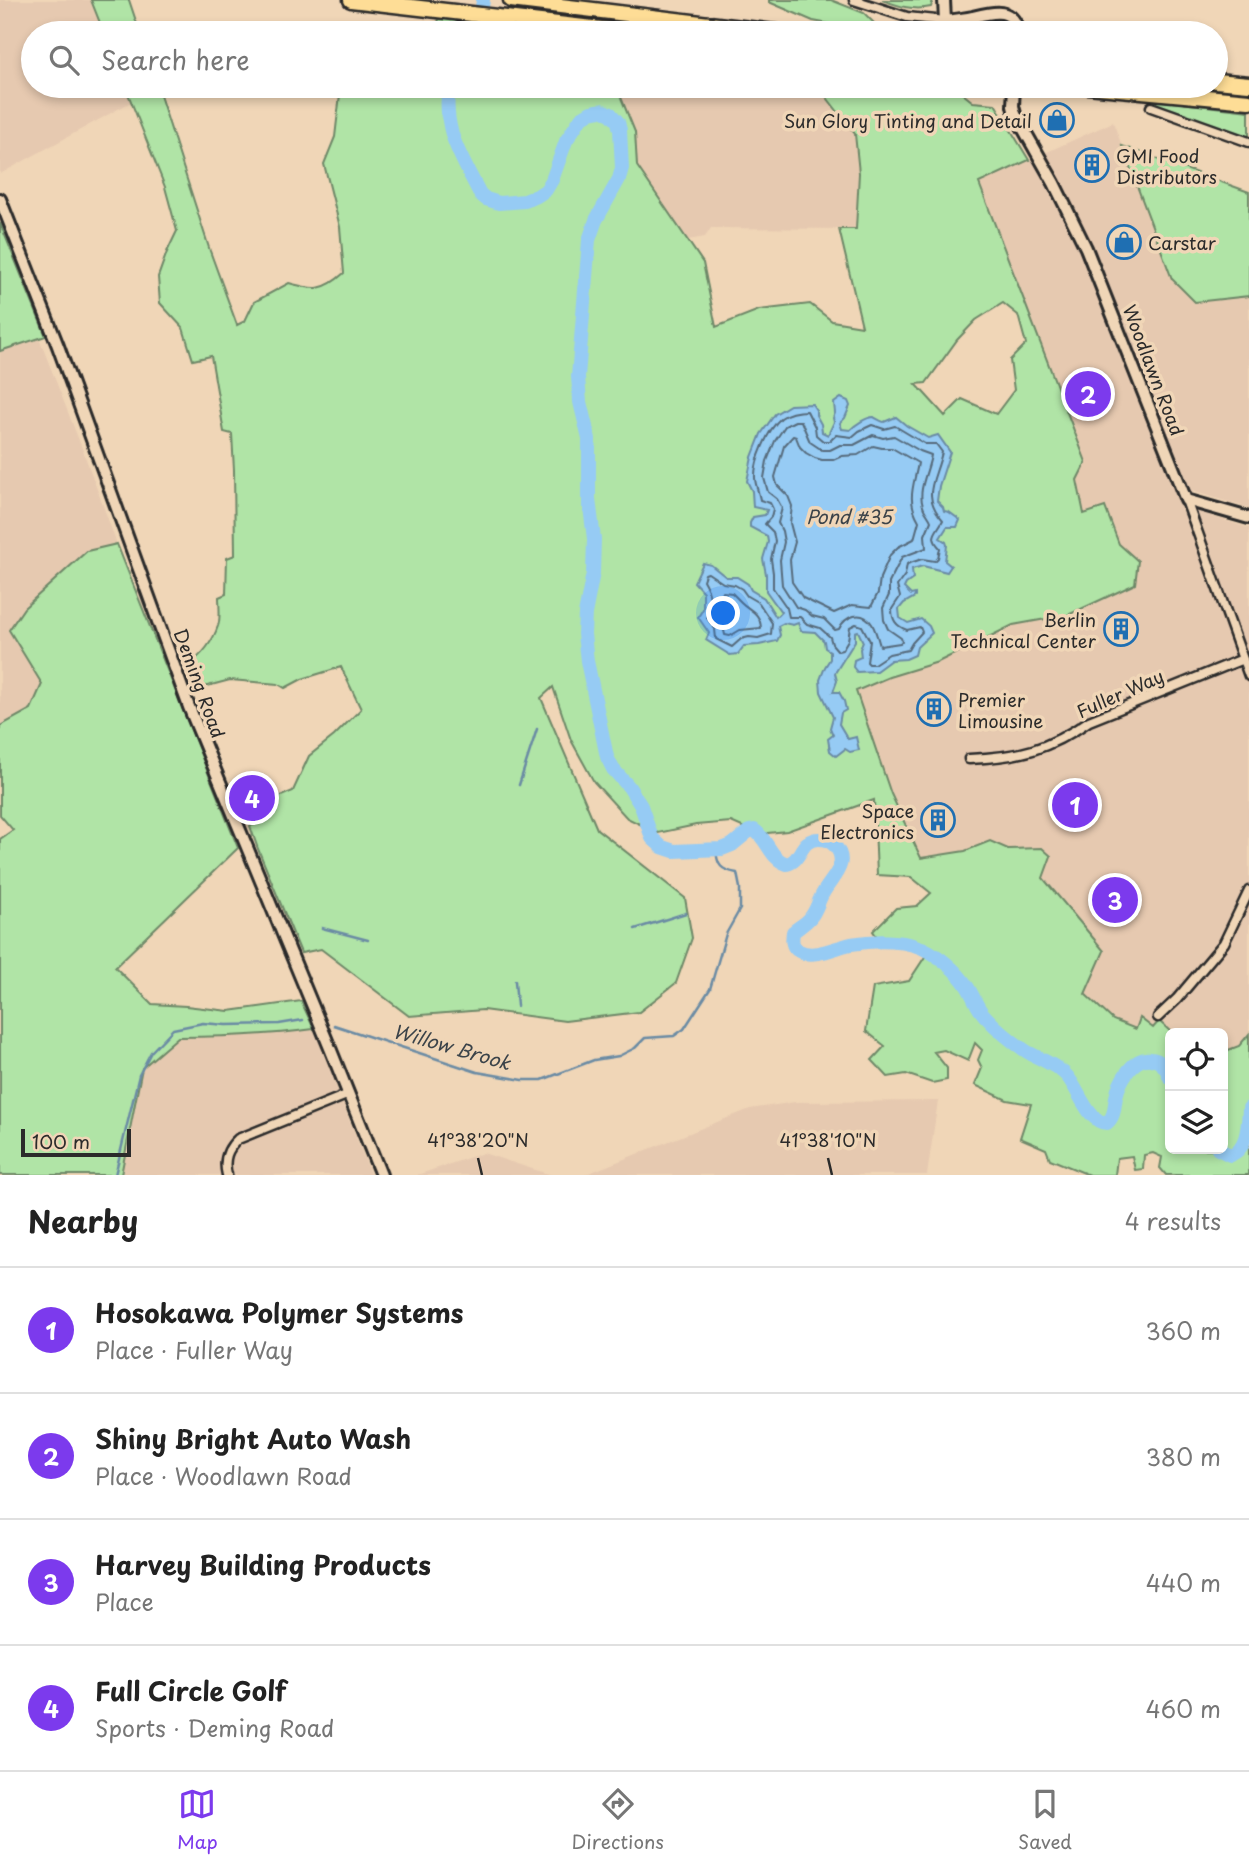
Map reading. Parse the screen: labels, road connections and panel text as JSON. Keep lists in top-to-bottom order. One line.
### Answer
{"streets":{"street":["Woodlawn Road","Deming Road","Fuller Way"]},"crossings":[["Woodlawn Road","Fuller Way"]],"water":["Pond #35","Willow Brook"],"places":{"shop":["Sun Glory Tinting and Detail","Carstar"],"building":["GMI Food Distributors","Berlin Technical Center","Premier Limousine","Space Electronics"]},"scale_bar":"100 m","page":{"search":"Search here","pins":["2","4","1","3"],"scale":"100 m","heading":["Nearby","4 results"],"list":[{"mark":"1","name":"Hosokawa Polymer Systems","note":"Place · Fuller Way","value":"360 m"},{"mark":"2","name":"Shiny Bright Auto Wash","note":"Place · Woodlawn Road","value":"380 m"},{"mark":"3","name":"Harvey Building Products","note":"Place","value":"440 m"},{"mark":"4","name":"Full Circle Golf","note":"Sports · Deming Road","value":"460 m"}],"nav":["Map","Directions","Saved"]},"coordinates":["41°38'20\"N","41°38'10\"N"]}
